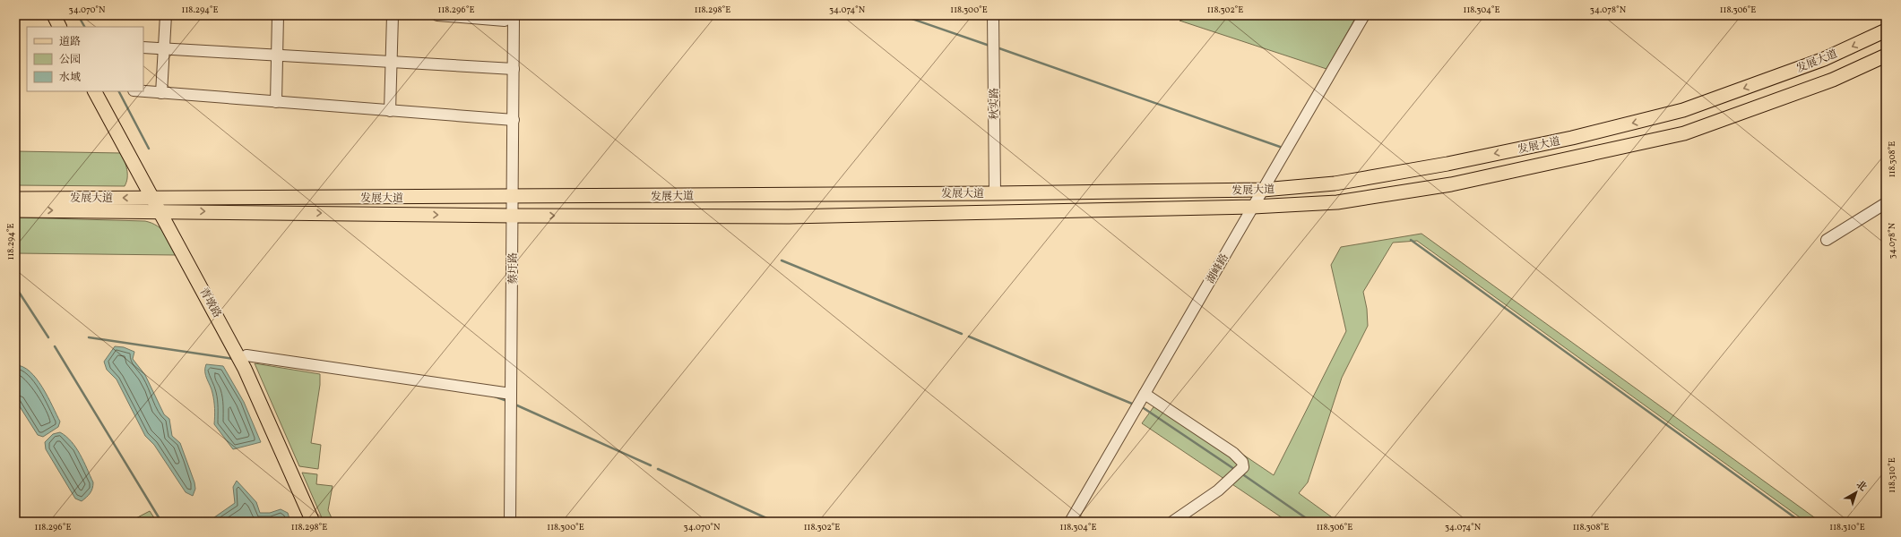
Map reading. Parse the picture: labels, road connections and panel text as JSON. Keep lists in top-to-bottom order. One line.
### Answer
{"streets":{"main road":["发展大道","青墩路"],"street":["秋实路","蔡圩路","湖峰路"]},"crossings":[["发展大道","秋实路"],["发展大道","蔡圩路"],["发展大道","湖峰路"],["发展大道","青墩路"]],"legend":["道路","公园","水域"],"north":"top right","coordinates":["34.070°N","118.294°E","118.296°E","118.298°E","34.074°N","118.300°E","118.302°E","118.304°E","34.078°N","118.306°E","118.308°E","118.310°E"]}
